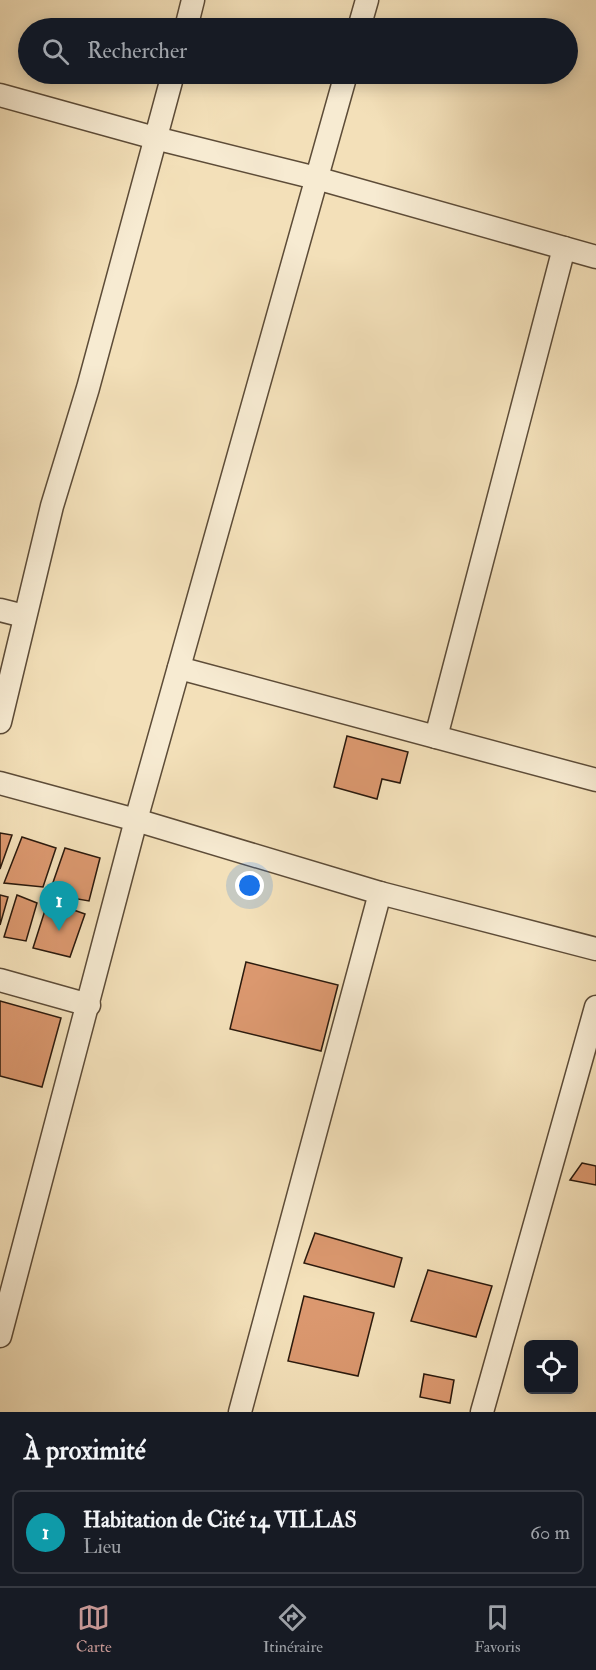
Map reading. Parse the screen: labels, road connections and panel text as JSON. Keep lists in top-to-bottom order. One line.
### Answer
{"page":{"search":"Rechercher","pins":"1","heading":"À proximité","list":[{"mark":"1","name":"Habitation de Cité 14 VILLAS","note":"Lieu","value":"60 m"}],"nav":["Carte","Itinéraire","Favoris"]}}
